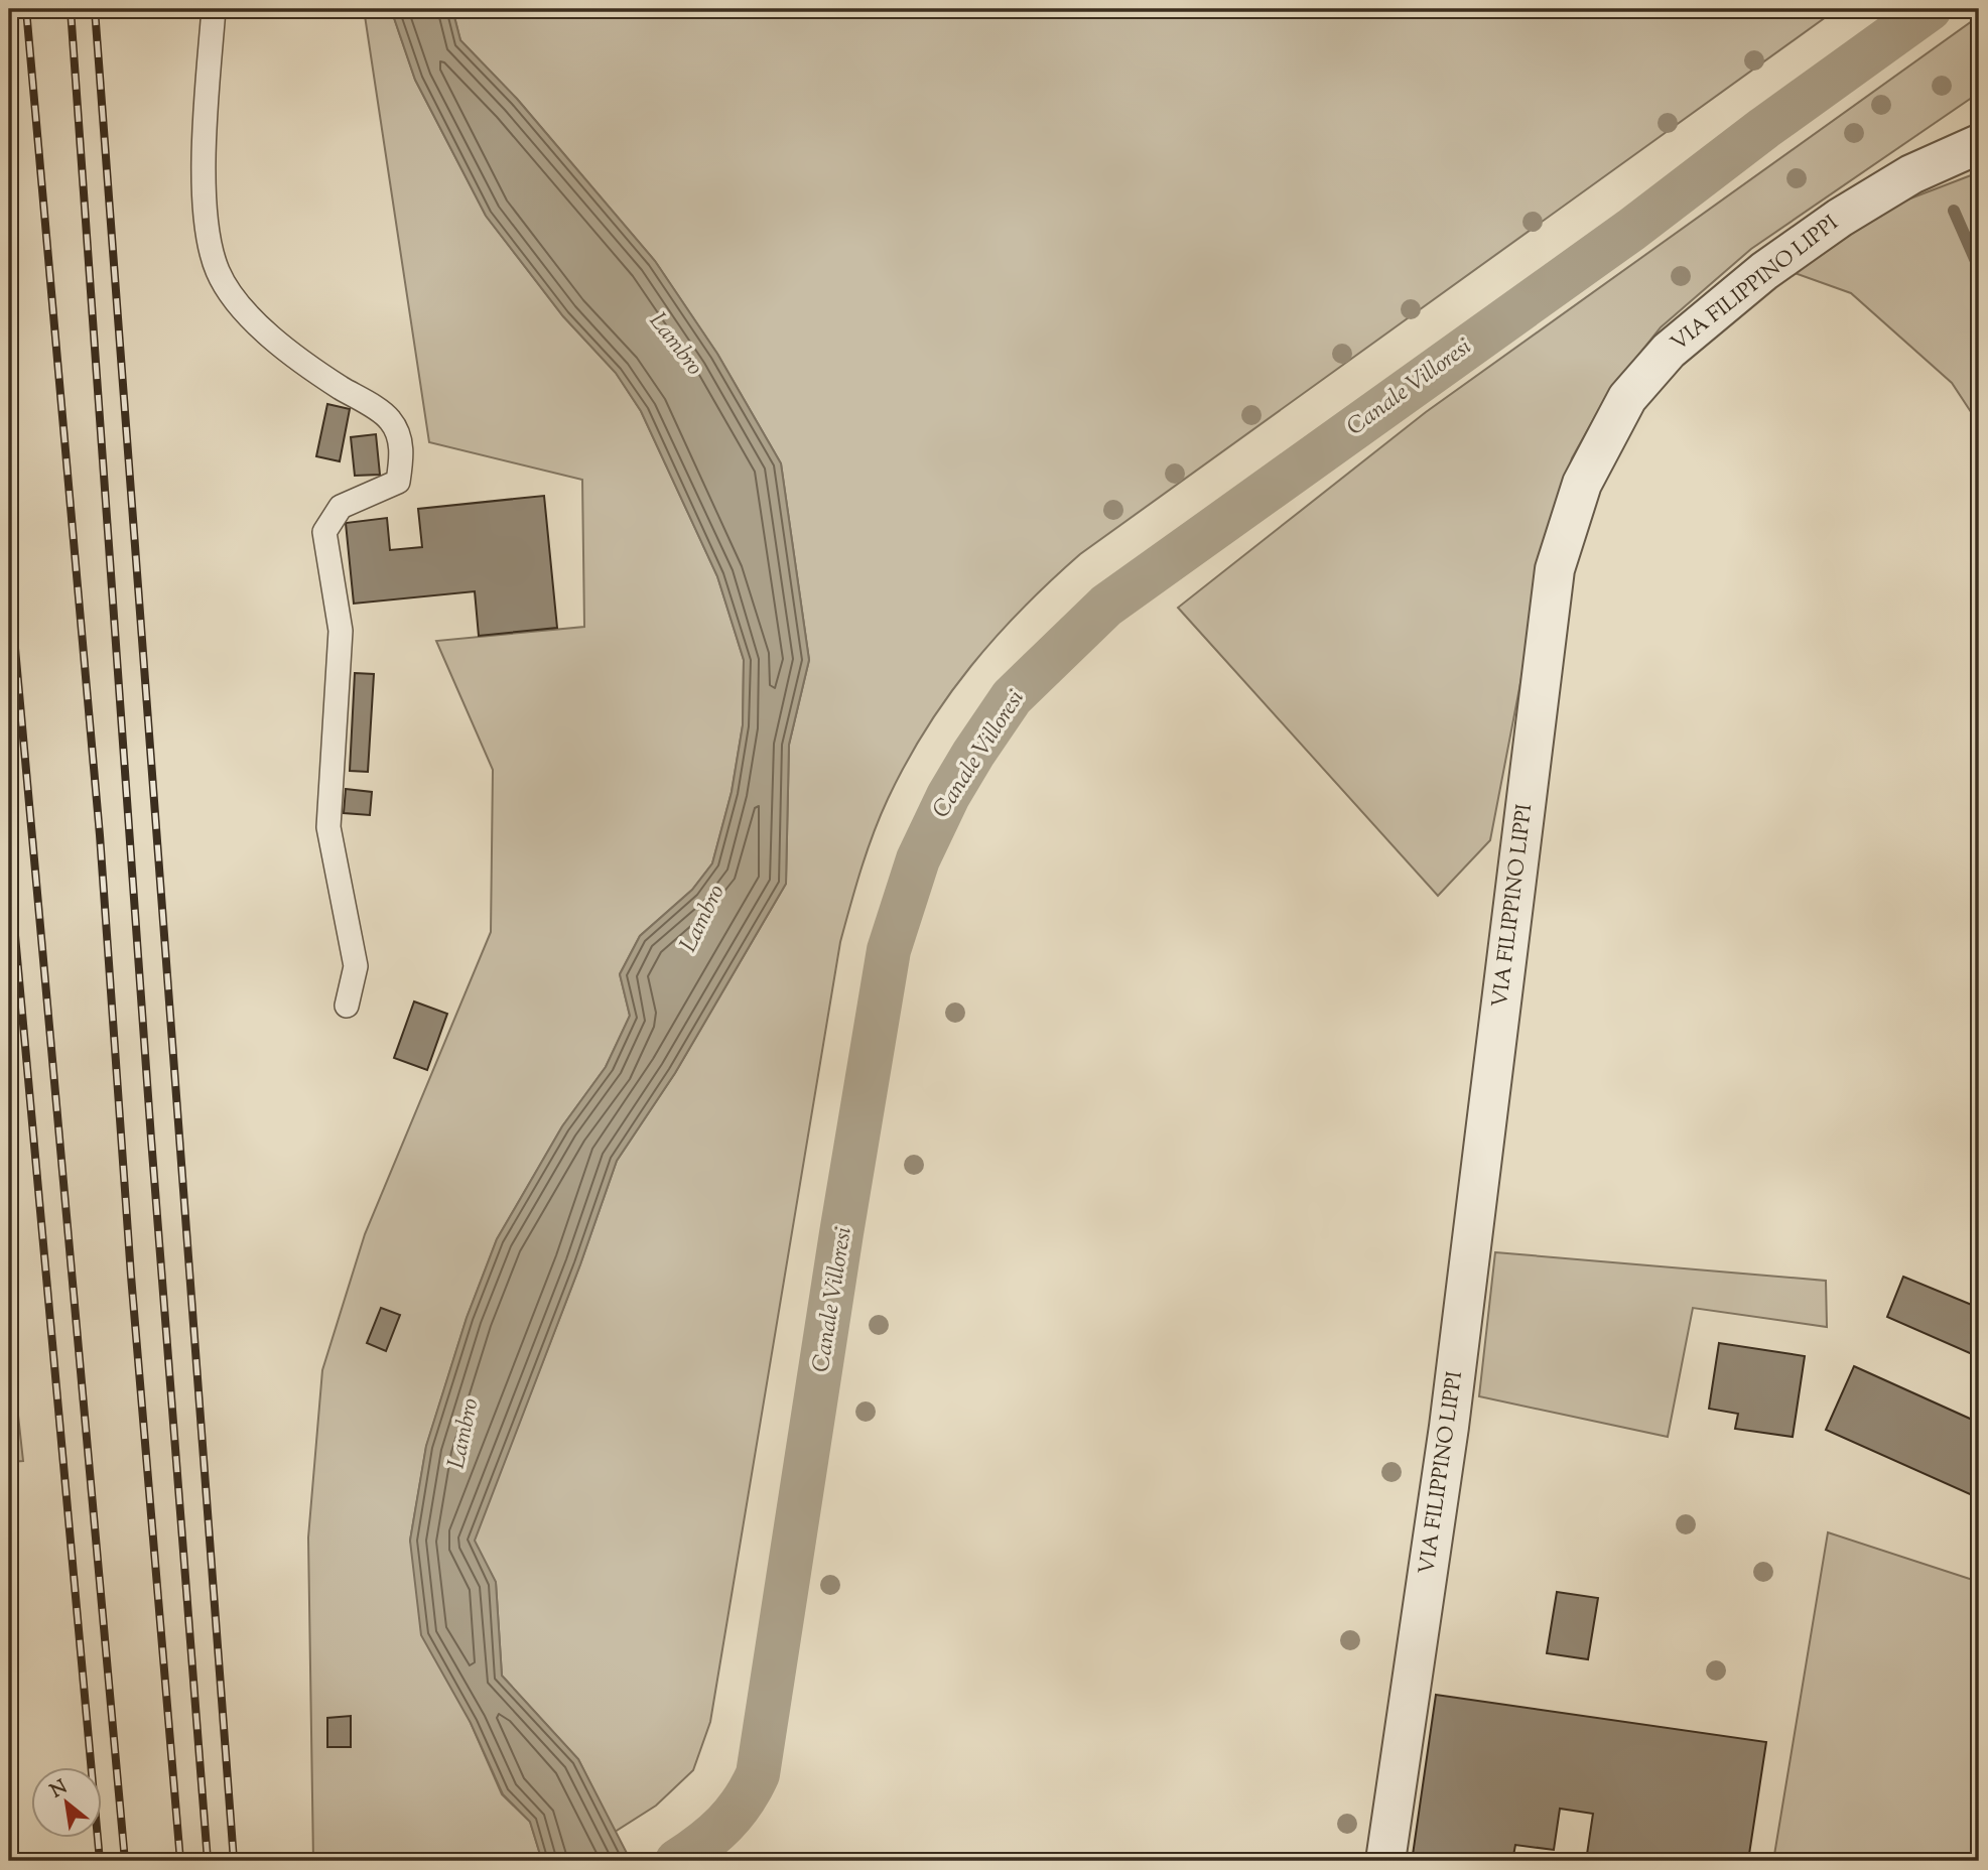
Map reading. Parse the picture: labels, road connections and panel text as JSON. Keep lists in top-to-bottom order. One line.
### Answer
{"streets":{"street":["VIA FILIPPINO LIPPI"]},"water":["Lambro","Canale Villoresi"],"north":"top left"}
